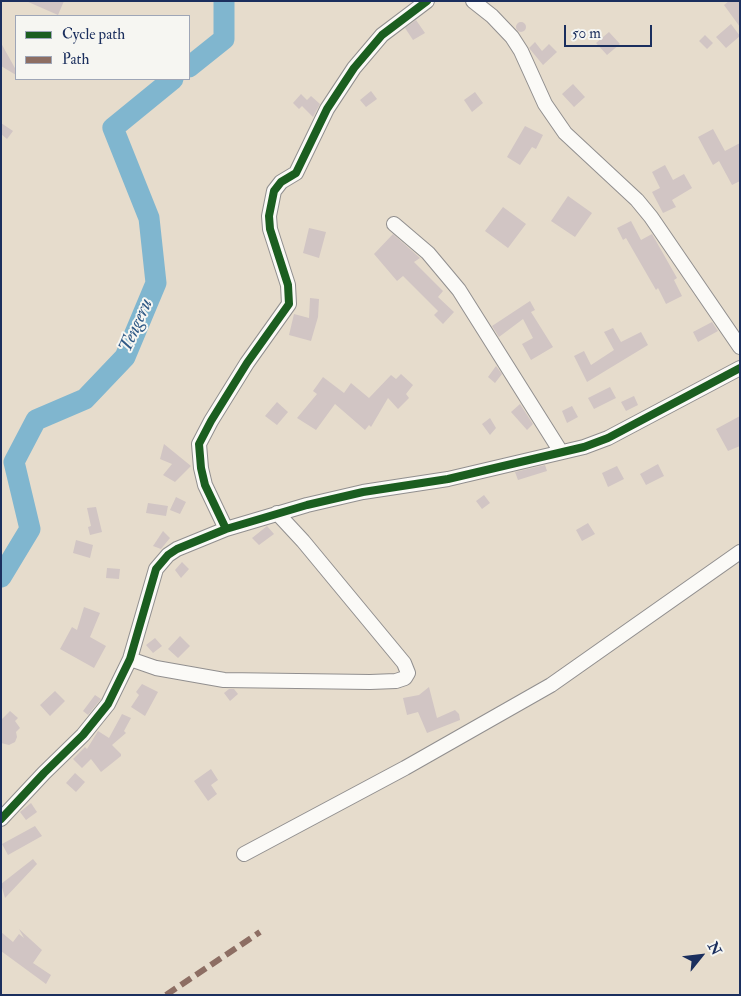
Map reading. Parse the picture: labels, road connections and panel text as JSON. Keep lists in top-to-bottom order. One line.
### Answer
{"water":["Tengeru"],"legend":["Cycle path","Path"],"scale_bar":"50 m","north":"top right"}
